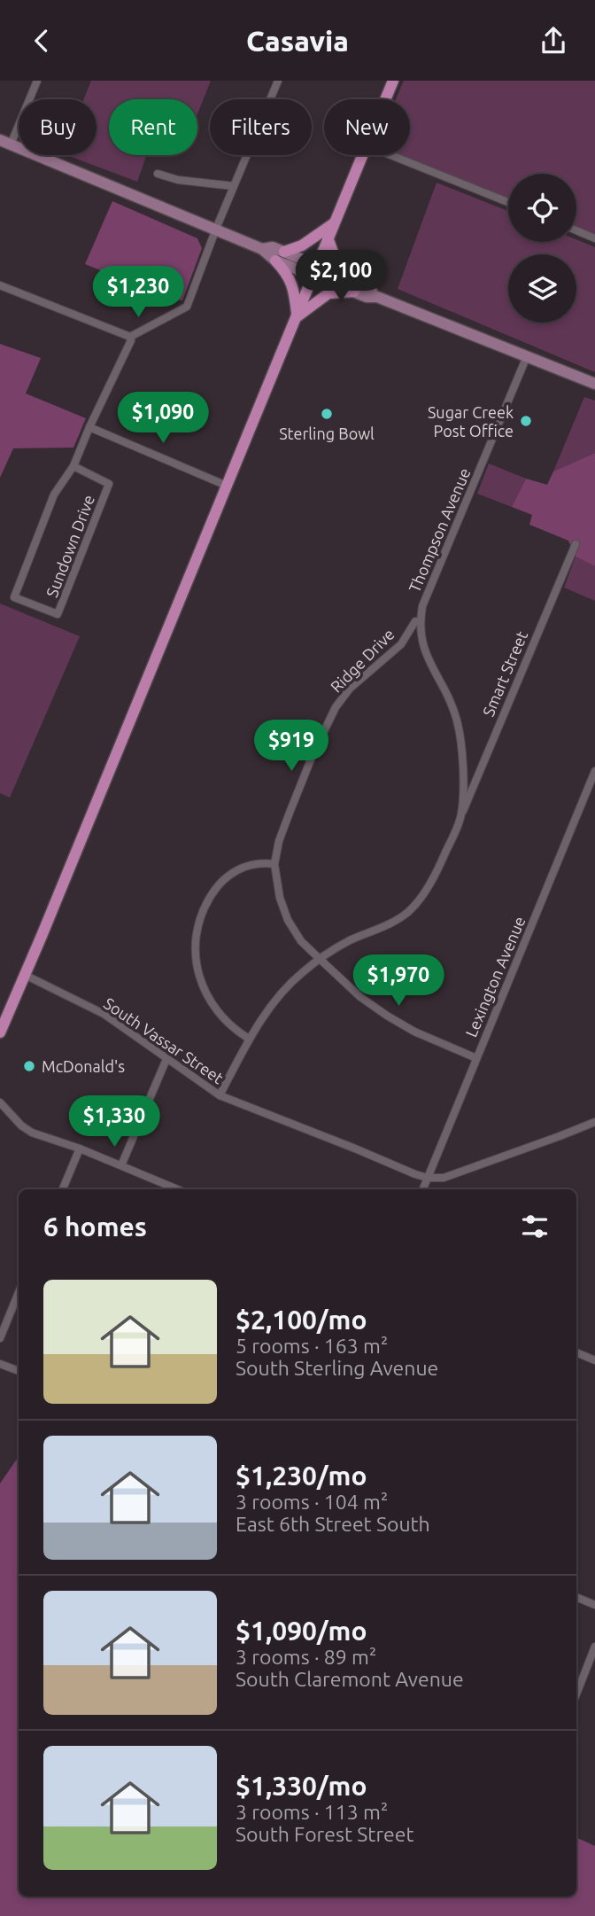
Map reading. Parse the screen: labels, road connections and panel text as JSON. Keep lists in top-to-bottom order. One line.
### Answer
{"streets":{"street":["Thompson Avenue","Sundown Drive","Ridge Drive","Smart Street","Lexington Avenue","South Vassar Street"]},"crossings":[["Thompson Avenue","Ridge Drive"],["Thompson Avenue","Smart Street"],["Thompson Avenue","South Vassar Street"],["Ridge Drive","Lexington Avenue"],["Lexington Avenue","South Vassar Street"]],"places":["Sterling Bowl","Sugar Creek Post Office","McDonald's"],"page":{"header":"Casavia","chip":["Buy","Rent","Filters","New"],"price":["$2,100","$1,230","$1,090","$919","$1,970","$1,330"],"heading":"6 homes","list":[{"name":"$2,100/mo","note":"5 rooms · 163 m² · South Sterling Avenue"},{"name":"$1,230/mo","note":"3 rooms · 104 m² · East 6th Street South"},{"name":"$1,090/mo","note":"3 rooms · 89 m² · South Claremont Avenue"},{"name":"$1,330/mo","note":"3 rooms · 113 m² · South Forest Street"}]}}
